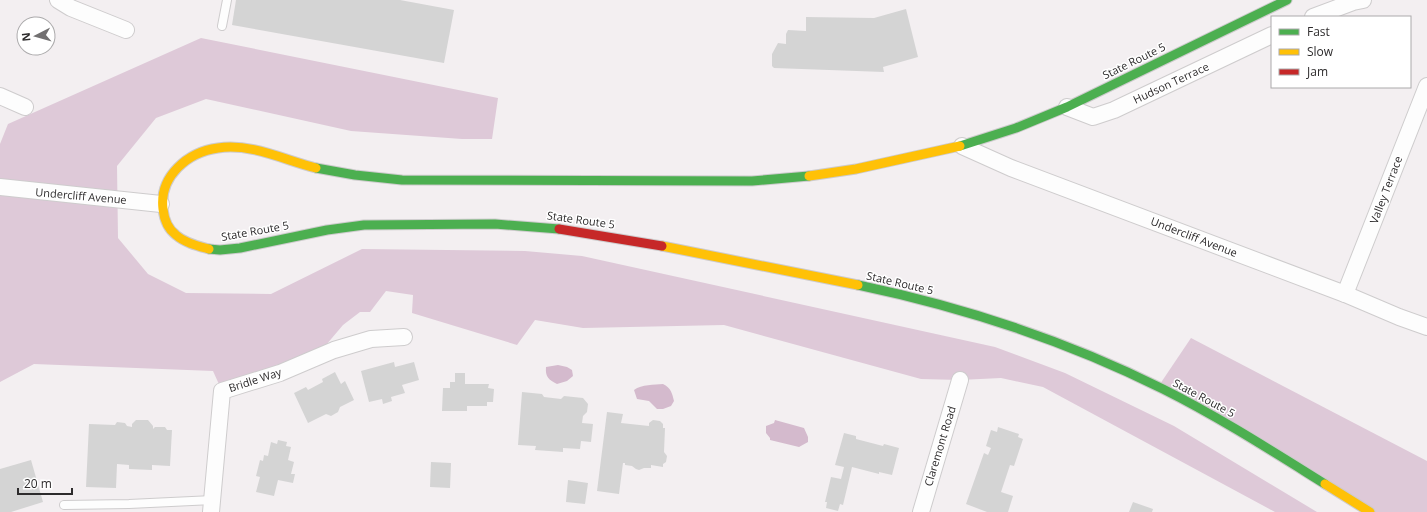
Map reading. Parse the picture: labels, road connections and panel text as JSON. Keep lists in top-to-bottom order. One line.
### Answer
{"streets":{"main road":["State Route 5"],"street":["Hudson Terrace","Valley Terrace","Undercliff Avenue","Bridle Way","Claremont Road"]},"crossings":[["State Route 5","Hudson Terrace"],["State Route 5","Undercliff Avenue"],["Valley Terrace","Undercliff Avenue"]],"legend":["Fast","Slow","Jam"],"scale_bar":"20 m","north":"left"}
